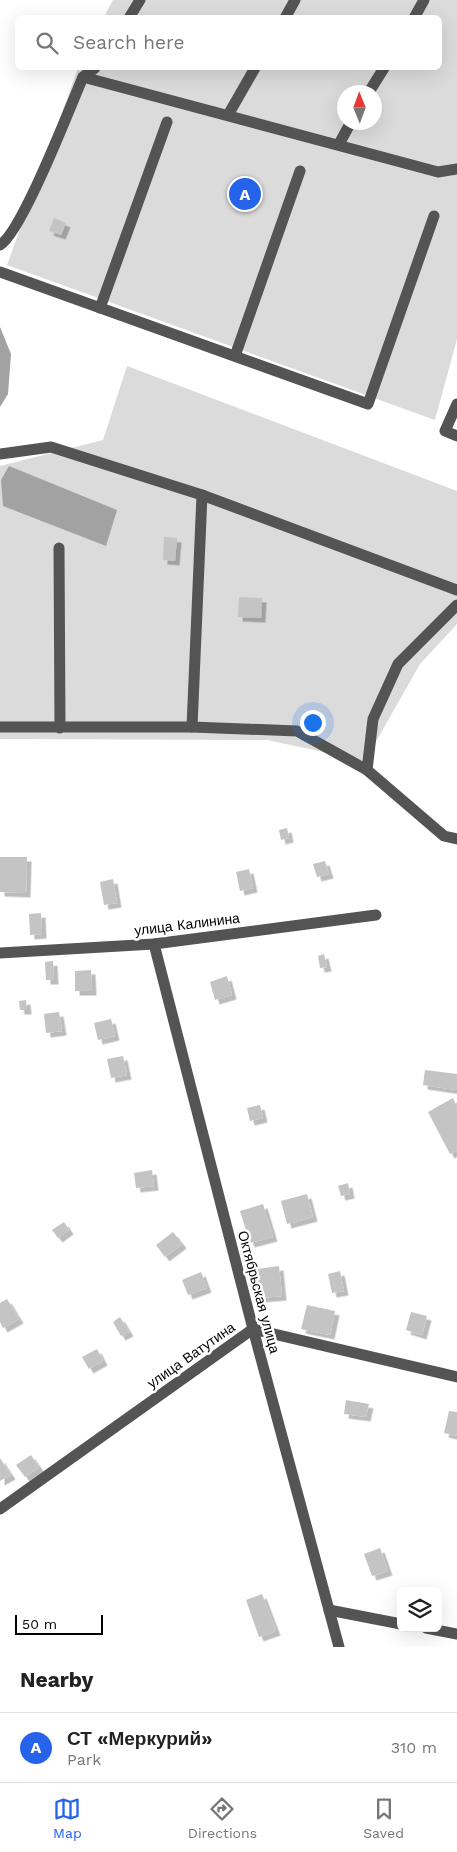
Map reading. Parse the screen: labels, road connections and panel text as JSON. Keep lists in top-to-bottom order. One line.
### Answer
{"streets":{"street":["улица Калинина","Октябрьская улица","улица Ватутина"]},"crossings":[["улица Калинина","Октябрьская улица"],["Октябрьская улица","улица Ватутина"]],"scale_bar":"50 m","north":"top","page":{"search":"Search here","pins":"A","scale":"50 m","heading":"Nearby","list":[{"mark":"A","name":"СТ «Меркурий»","note":"Park","value":"310 m"}],"nav":["Map","Directions","Saved"]}}
